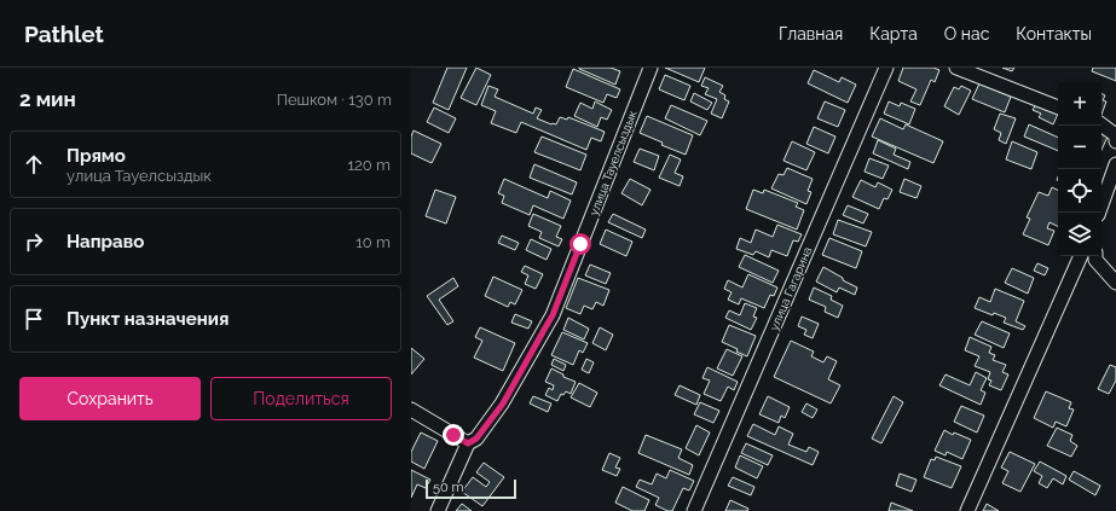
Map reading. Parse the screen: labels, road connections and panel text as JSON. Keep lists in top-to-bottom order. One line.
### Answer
{"streets":{"street":["улица Тауелсыздык","улица Гагарина"]},"scale_bar":"50 m","page":{"header":"Pathlet","nav":["Главная","Карта","О нас","Контакты"],"heading":["2 мин","Пешком · 130 m"],"map_buttons":["+","−"],"list":[["Прямо","улица Тауелсыздык","120 m"],["Направо","10 m"],"Пункт назначения"],"buttons":["Сохранить","Поделиться"],"scale":"50 m"}}
